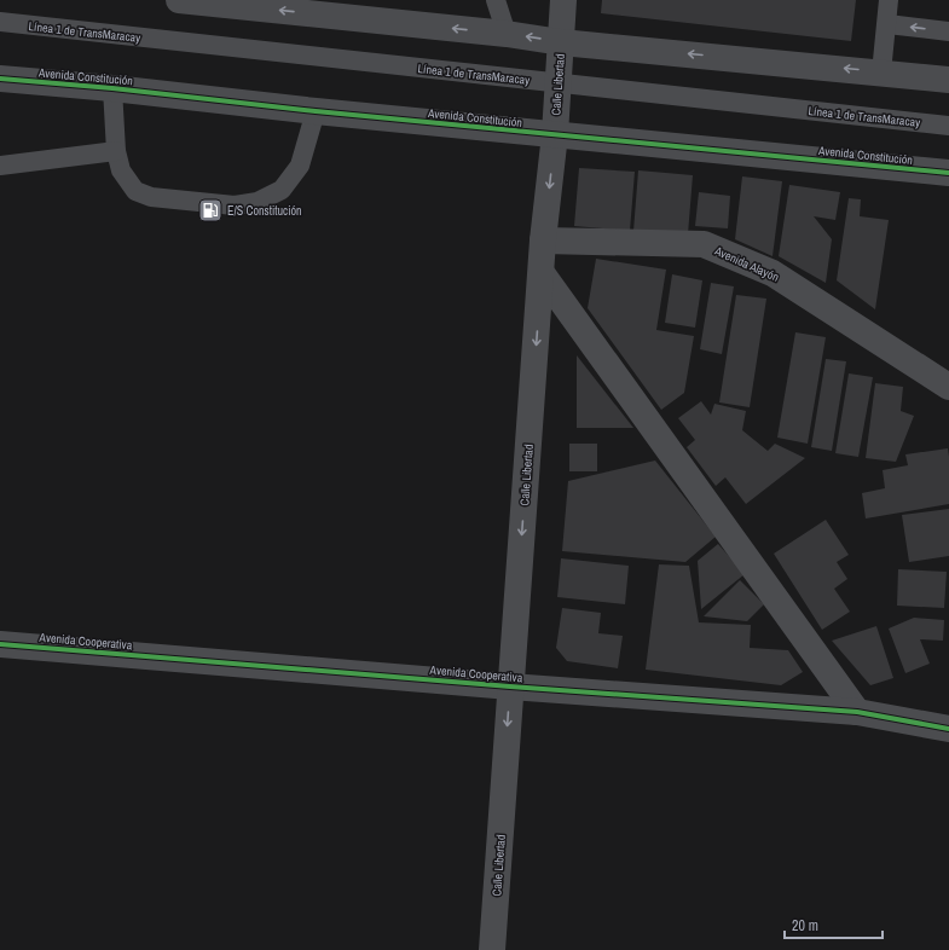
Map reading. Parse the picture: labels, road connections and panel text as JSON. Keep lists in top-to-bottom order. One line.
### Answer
{"streets":{"street":["Avenida Constitución","Calle Libertad","Avenida Alayón","Avenida Cooperativa"],"lane":["Línea 1 de TransMaracay"]},"crossings":[["Línea 1 de TransMaracay","Calle Libertad"],["Avenida Constitución","Calle Libertad"],["Calle Libertad","Avenida Alayón"],["Calle Libertad","Avenida Cooperativa"]],"one_way":["Calle Libertad"],"places":{"fuel station":["E/S Constitución"]},"scale_bar":"20 m"}
